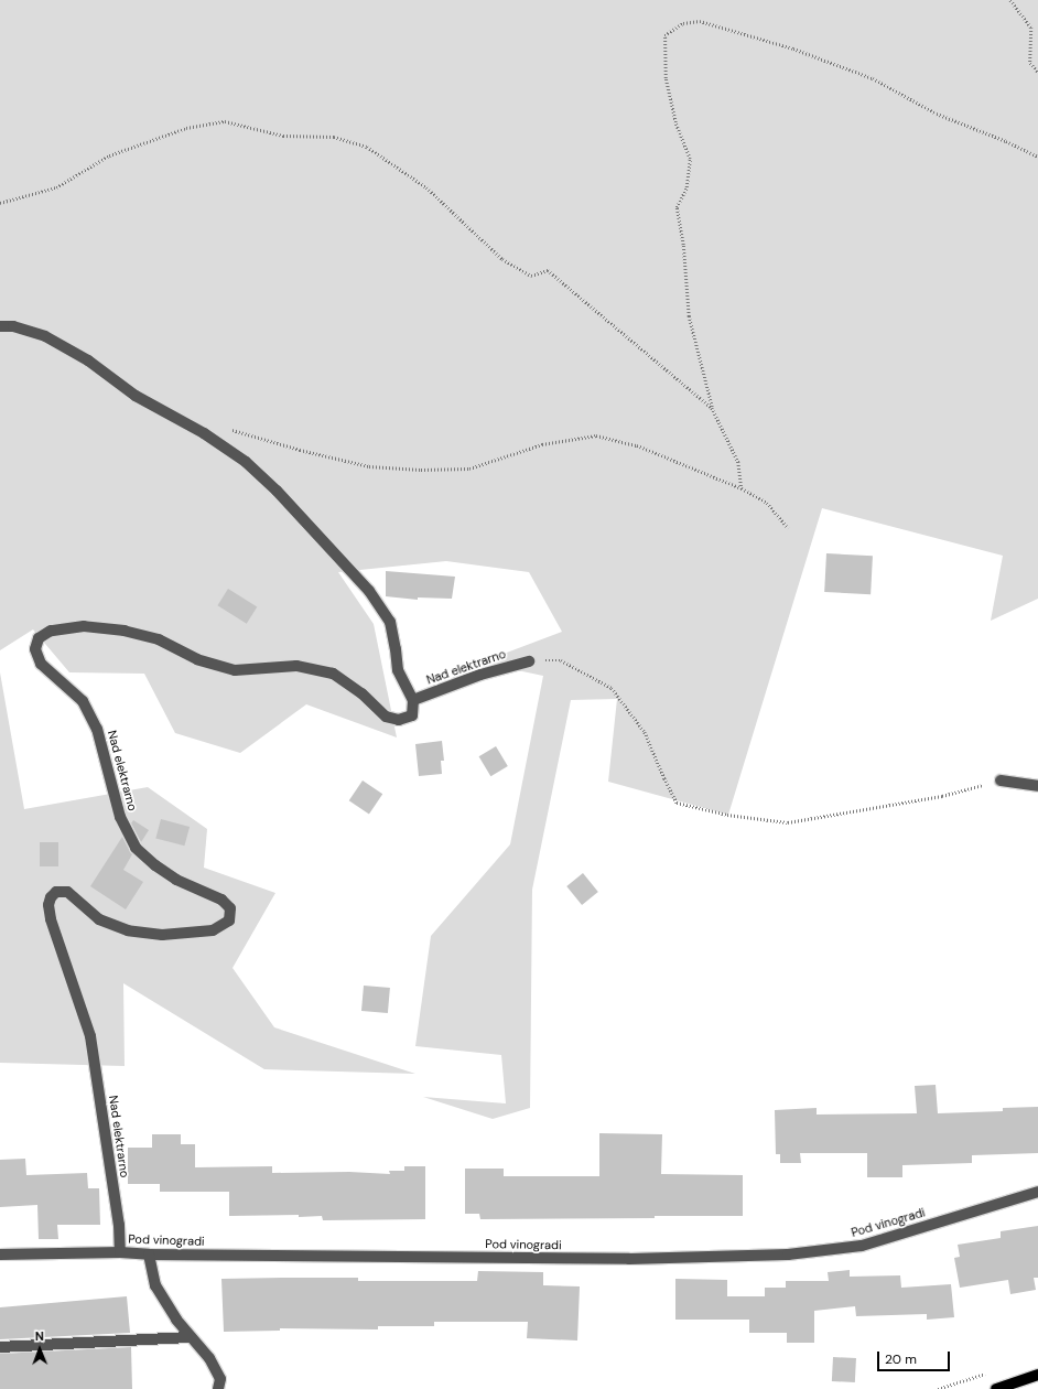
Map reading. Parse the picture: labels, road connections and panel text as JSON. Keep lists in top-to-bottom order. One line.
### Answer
{"streets":{"street":["Nad elektrarno","Pod vinogradi"]},"crossings":[["Nad elektrarno","Pod vinogradi"]],"scale_bar":"20 m","north":"top"}
